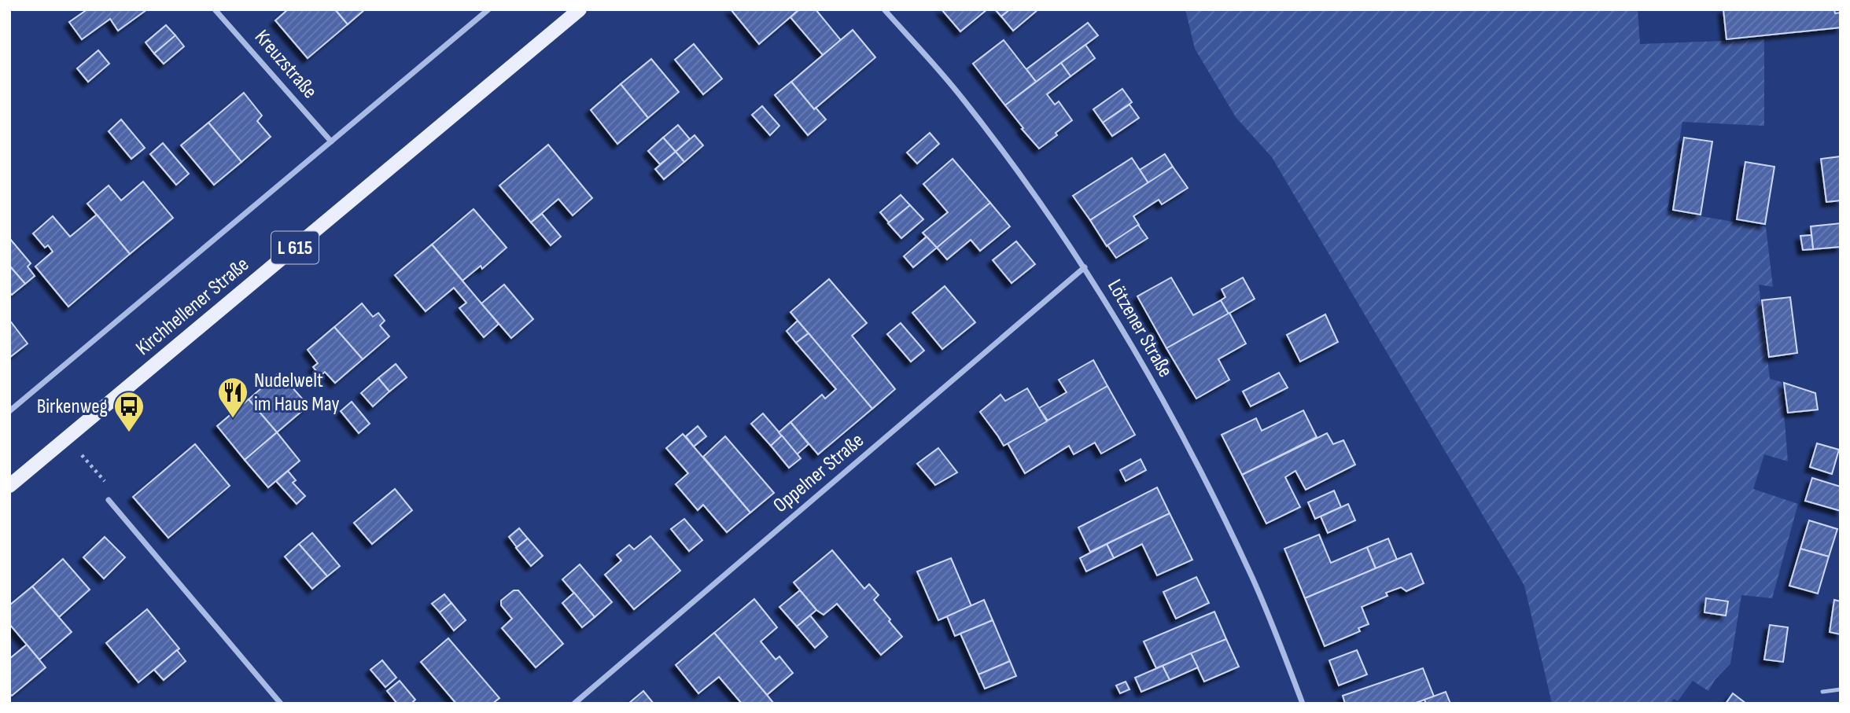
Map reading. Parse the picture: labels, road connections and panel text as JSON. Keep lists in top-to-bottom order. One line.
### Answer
{"streets":{"main road":["L 615","Kirchhellener Straße"],"street":["Kreuzstraße","Lötzener Straße","Oppelner Straße"]},"crossings":[["Kreuzstraße","Kirchhellener Straße"],["Lötzener Straße","Oppelner Straße"]],"places":{"restaurant":["Nudelwelt im Haus May"],"bus stop":["Birkenweg"]}}
